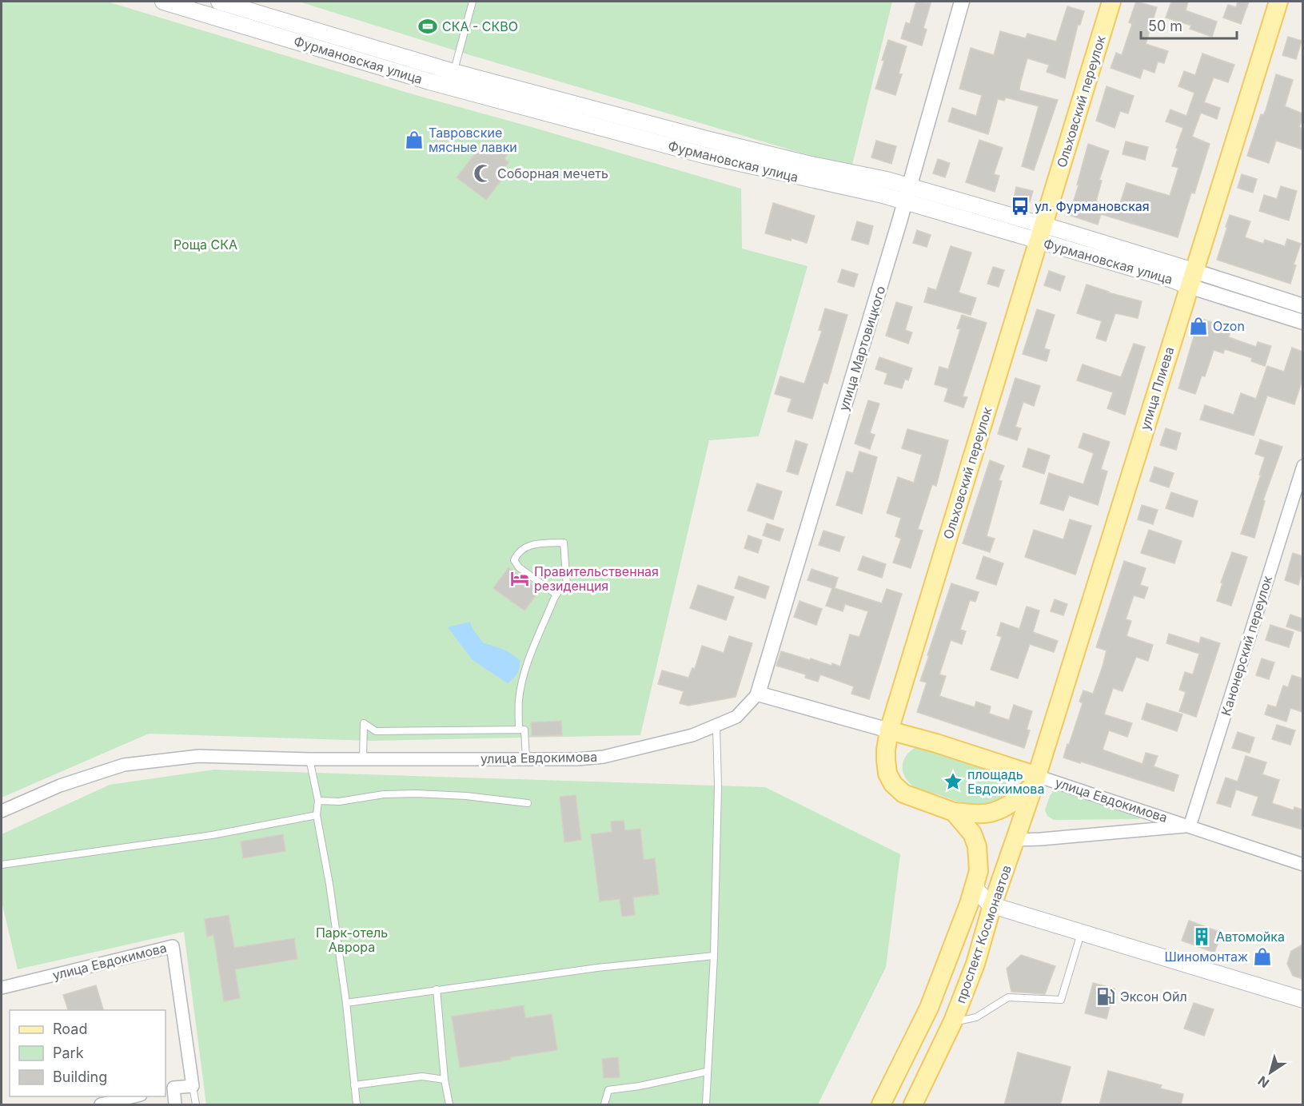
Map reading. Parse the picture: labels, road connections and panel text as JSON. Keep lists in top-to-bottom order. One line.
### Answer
{"streets":{"main road":["Фурмановская улица","Ольховский переулок","улица Плиева","улица Евдокимова","проспект Космонавтов"],"street":["улица Мартовицкого","Канонерский переулок"]},"crossings":[["Фурмановская улица","Ольховский переулок"],["Фурмановская улица","улица Мартовицкого"],["Фурмановская улица","улица Плиева"],["Ольховский переулок","улица Евдокимова"],["Ольховский переулок","проспект Космонавтов"],["улица Мартовицкого","улица Евдокимова"],["улица Плиева","улица Евдокимова"],["улица Плиева","проспект Космонавтов"],["Канонерский переулок","улица Евдокимова"],["улица Евдокимова","проспект Космонавтов"]],"parks":["Роща СКА","Парк-отель Аврора"],"places":{"sports":["СКА - СКВО"],"shop":["Тавровские мясные лавки","Ozon","Шиномонтаж"],"mosque":["Соборная мечеть"],"bus stop":["ул. Фурмановская"],"hotel":["Правительственная резиденция"],"place":["площадь Евдокимова"],"building":["Автомойка"],"fuel station":["Эксон Ойл"]},"legend":["Road","Park","Building"],"scale_bar":"50 m","north":"bottom left"}
